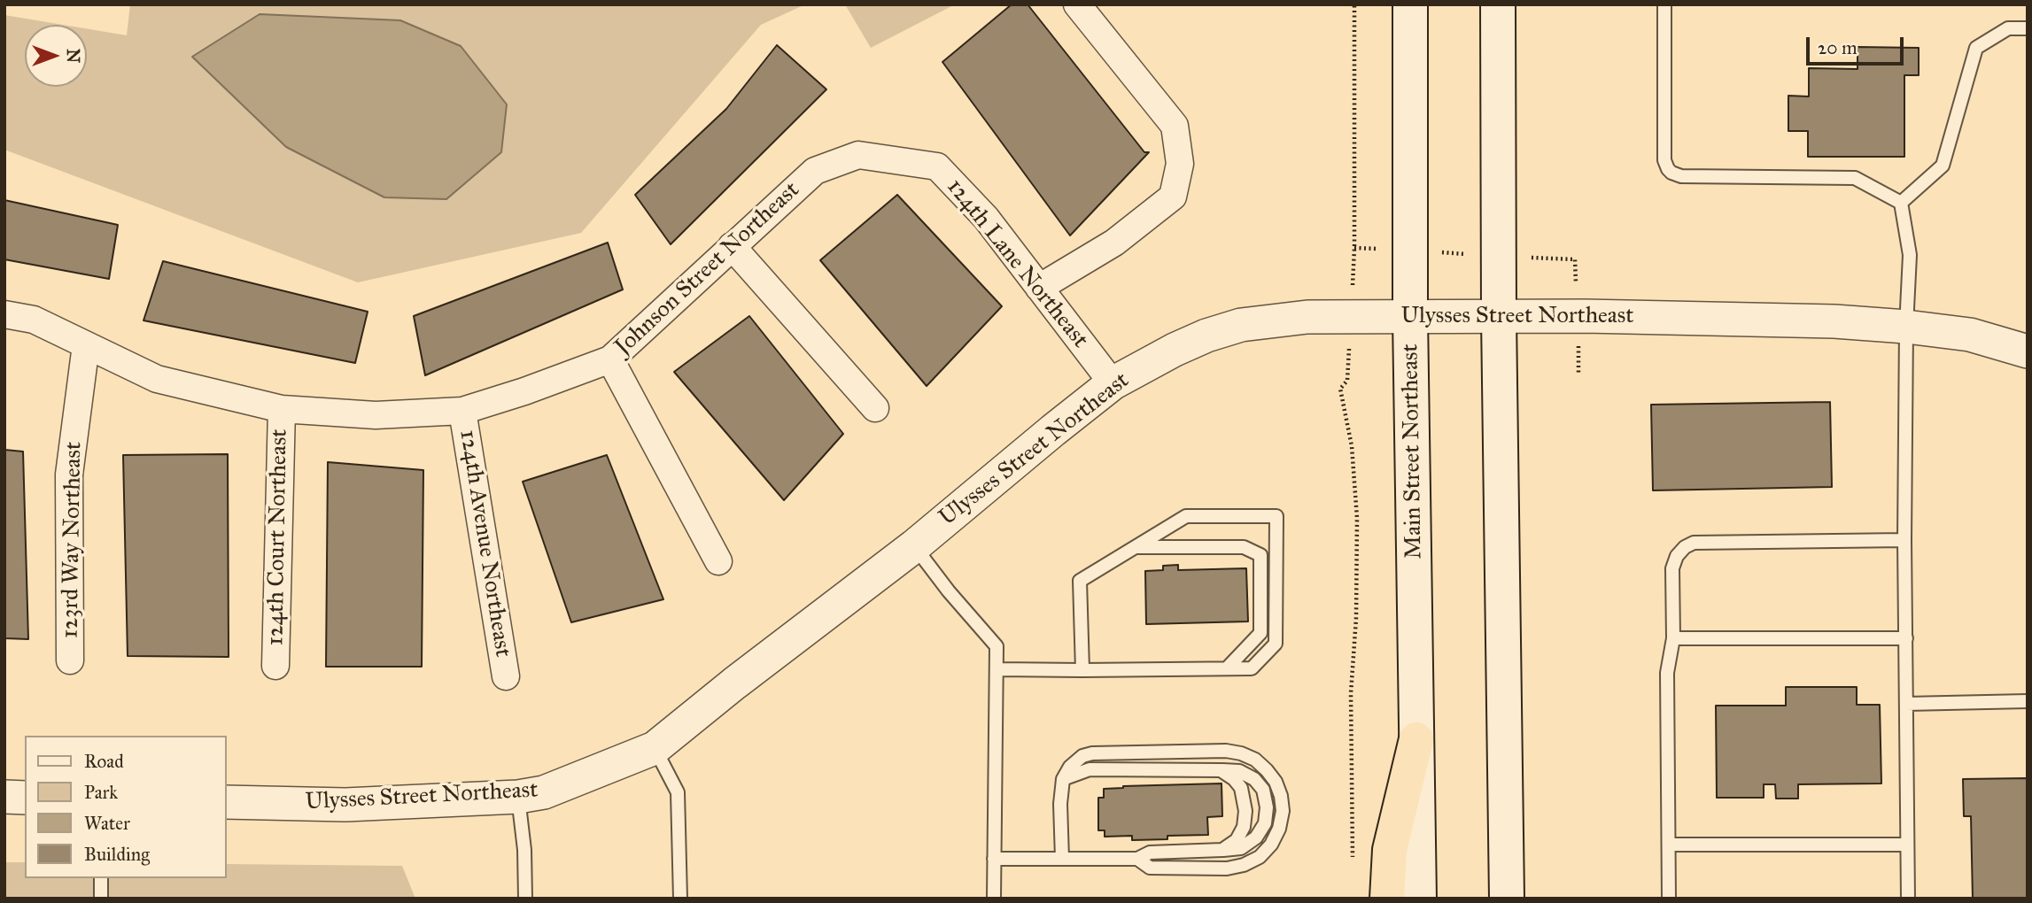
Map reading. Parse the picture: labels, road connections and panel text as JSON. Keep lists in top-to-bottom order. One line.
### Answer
{"streets":{"main road":["Main Street Northeast"],"street":["124th Lane Northeast","Johnson Street Northeast","Ulysses Street Northeast","124th Court Northeast","123rd Way Northeast","124th Avenue Northeast"]},"crossings":[["124th Lane Northeast","Johnson Street Northeast"],["124th Lane Northeast","Ulysses Street Northeast"],["Johnson Street Northeast","124th Court Northeast"],["Johnson Street Northeast","123rd Way Northeast"],["Johnson Street Northeast","124th Avenue Northeast"],["Ulysses Street Northeast","Main Street Northeast"]],"legend":["Road","Park","Water","Building"],"scale_bar":"20 m","north":"right"}
